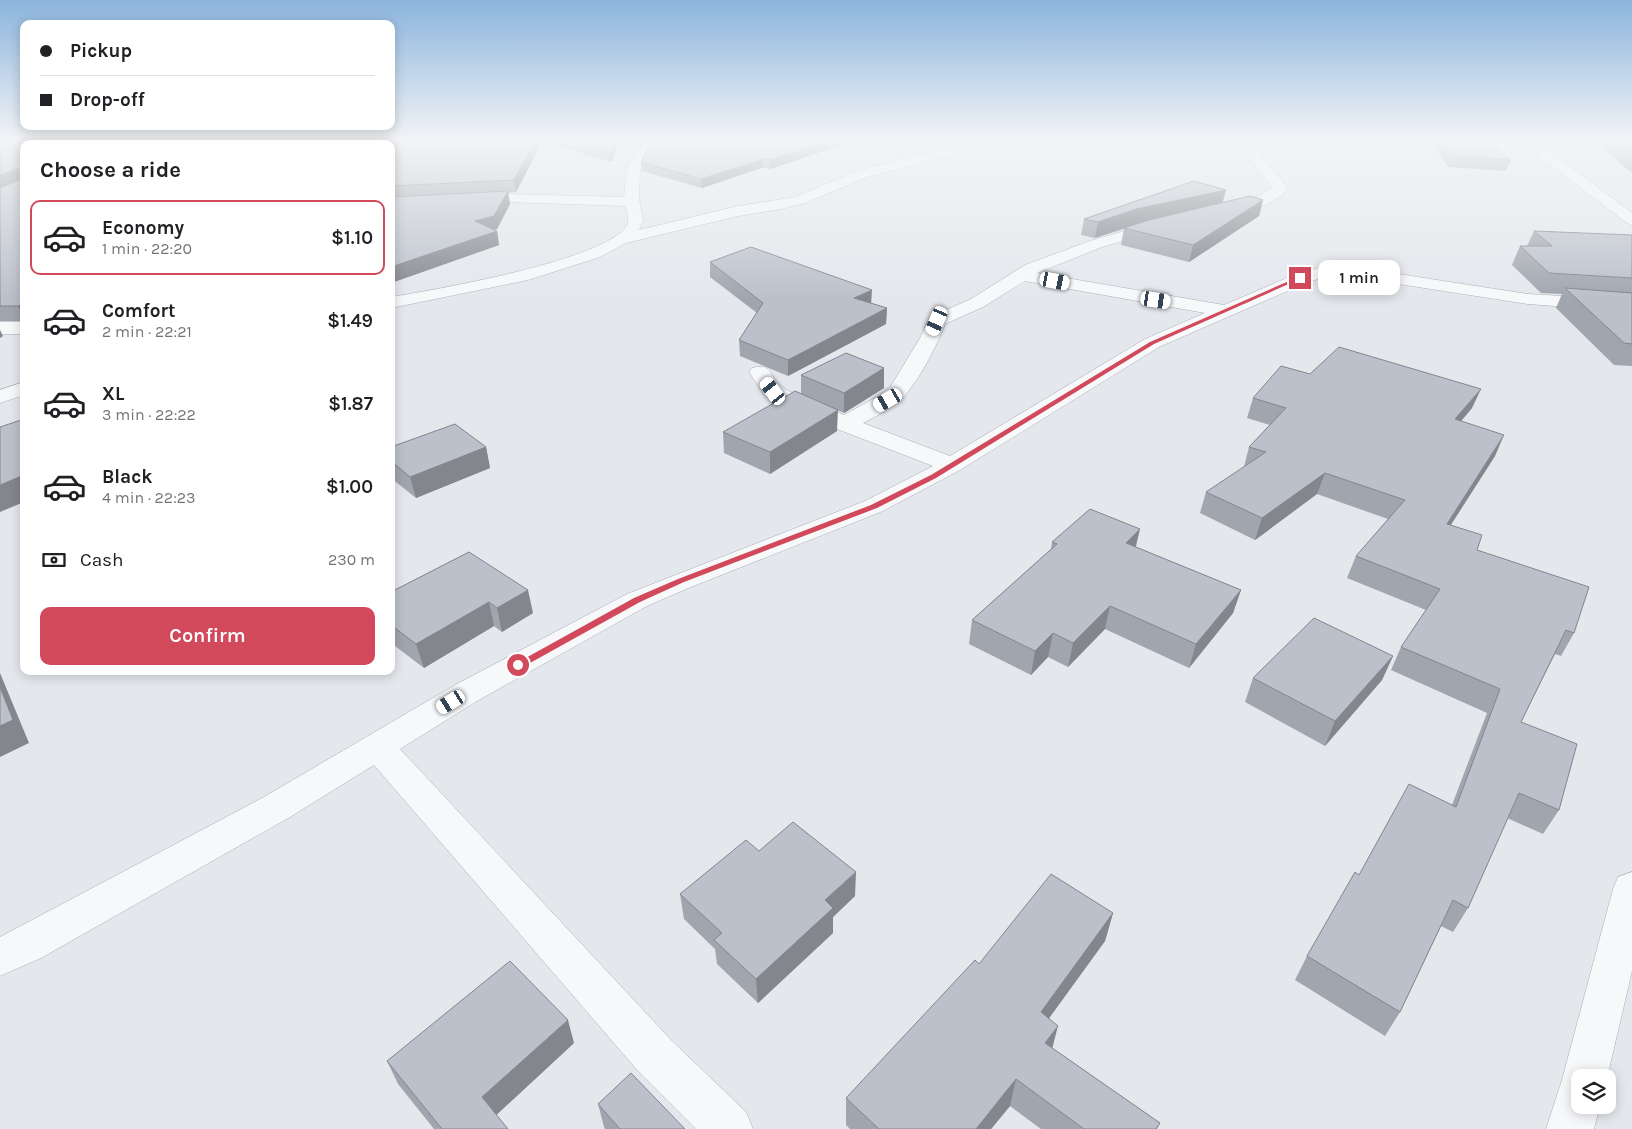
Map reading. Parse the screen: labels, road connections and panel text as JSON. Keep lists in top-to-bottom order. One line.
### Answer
{"page":{"banner":["Pickup","Drop-off"],"heading":"Choose a ride","list":[{"name":"Economy","note":"1 min · 22:20","value":"$1.10"},{"name":"Comfort","note":"2 min · 22:21","value":"$1.49"},{"name":"XL","note":"3 min · 22:22","value":"$1.87"},{"name":"Black","note":"4 min · 22:23","value":"$1.00"}],"bubble":"1 min","pay":["Cash","230 m"],"buttons":"Confirm"}}
